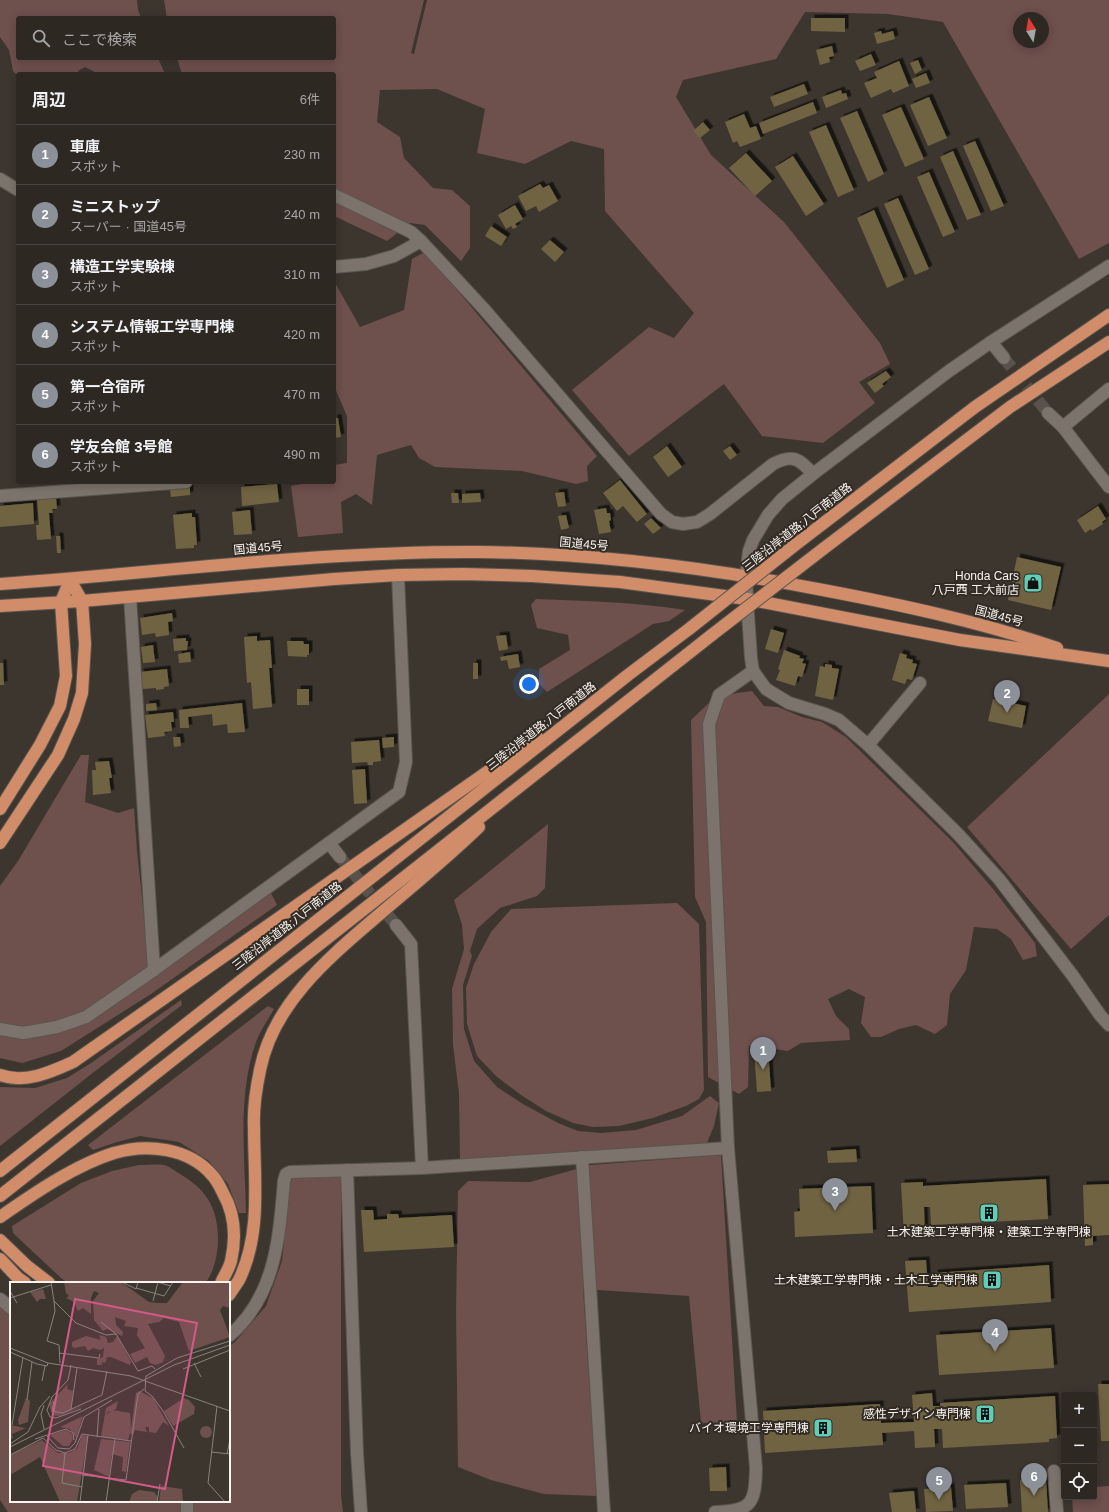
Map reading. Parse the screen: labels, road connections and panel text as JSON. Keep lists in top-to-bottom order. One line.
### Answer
{"streets":{"highway":["三陸沿岸道路;八戸南道路","国道45号"]},"places":{"shop":["Honda Cars 八戸西 工大前店"],"building":["土木建築工学専門棟・建築工学専門棟","土木建築工学専門棟・土木工学専門棟","感性デザイン専門棟","バイオ環境工学専門棟"]},"north":"top","page":{"search":"ここで検索","heading":["周辺","6件"],"list":[{"mark":"1","name":"車庫","note":"スポット","value":"230 m"},{"mark":"2","name":"ミニストップ","note":"スーパー · 国道45号","value":"240 m"},{"mark":"3","name":"構造工学実験棟","note":"スポット","value":"310 m"},{"mark":"4","name":"システム情報工学専門棟","note":"スポット","value":"420 m"},{"mark":"5","name":"第一合宿所","note":"スポット","value":"470 m"},{"mark":"6","name":"学友会館 3号館","note":"スポット","value":"490 m"}],"pins":["2","1","3","4","6","5"],"map_buttons":["+","−"]}}
